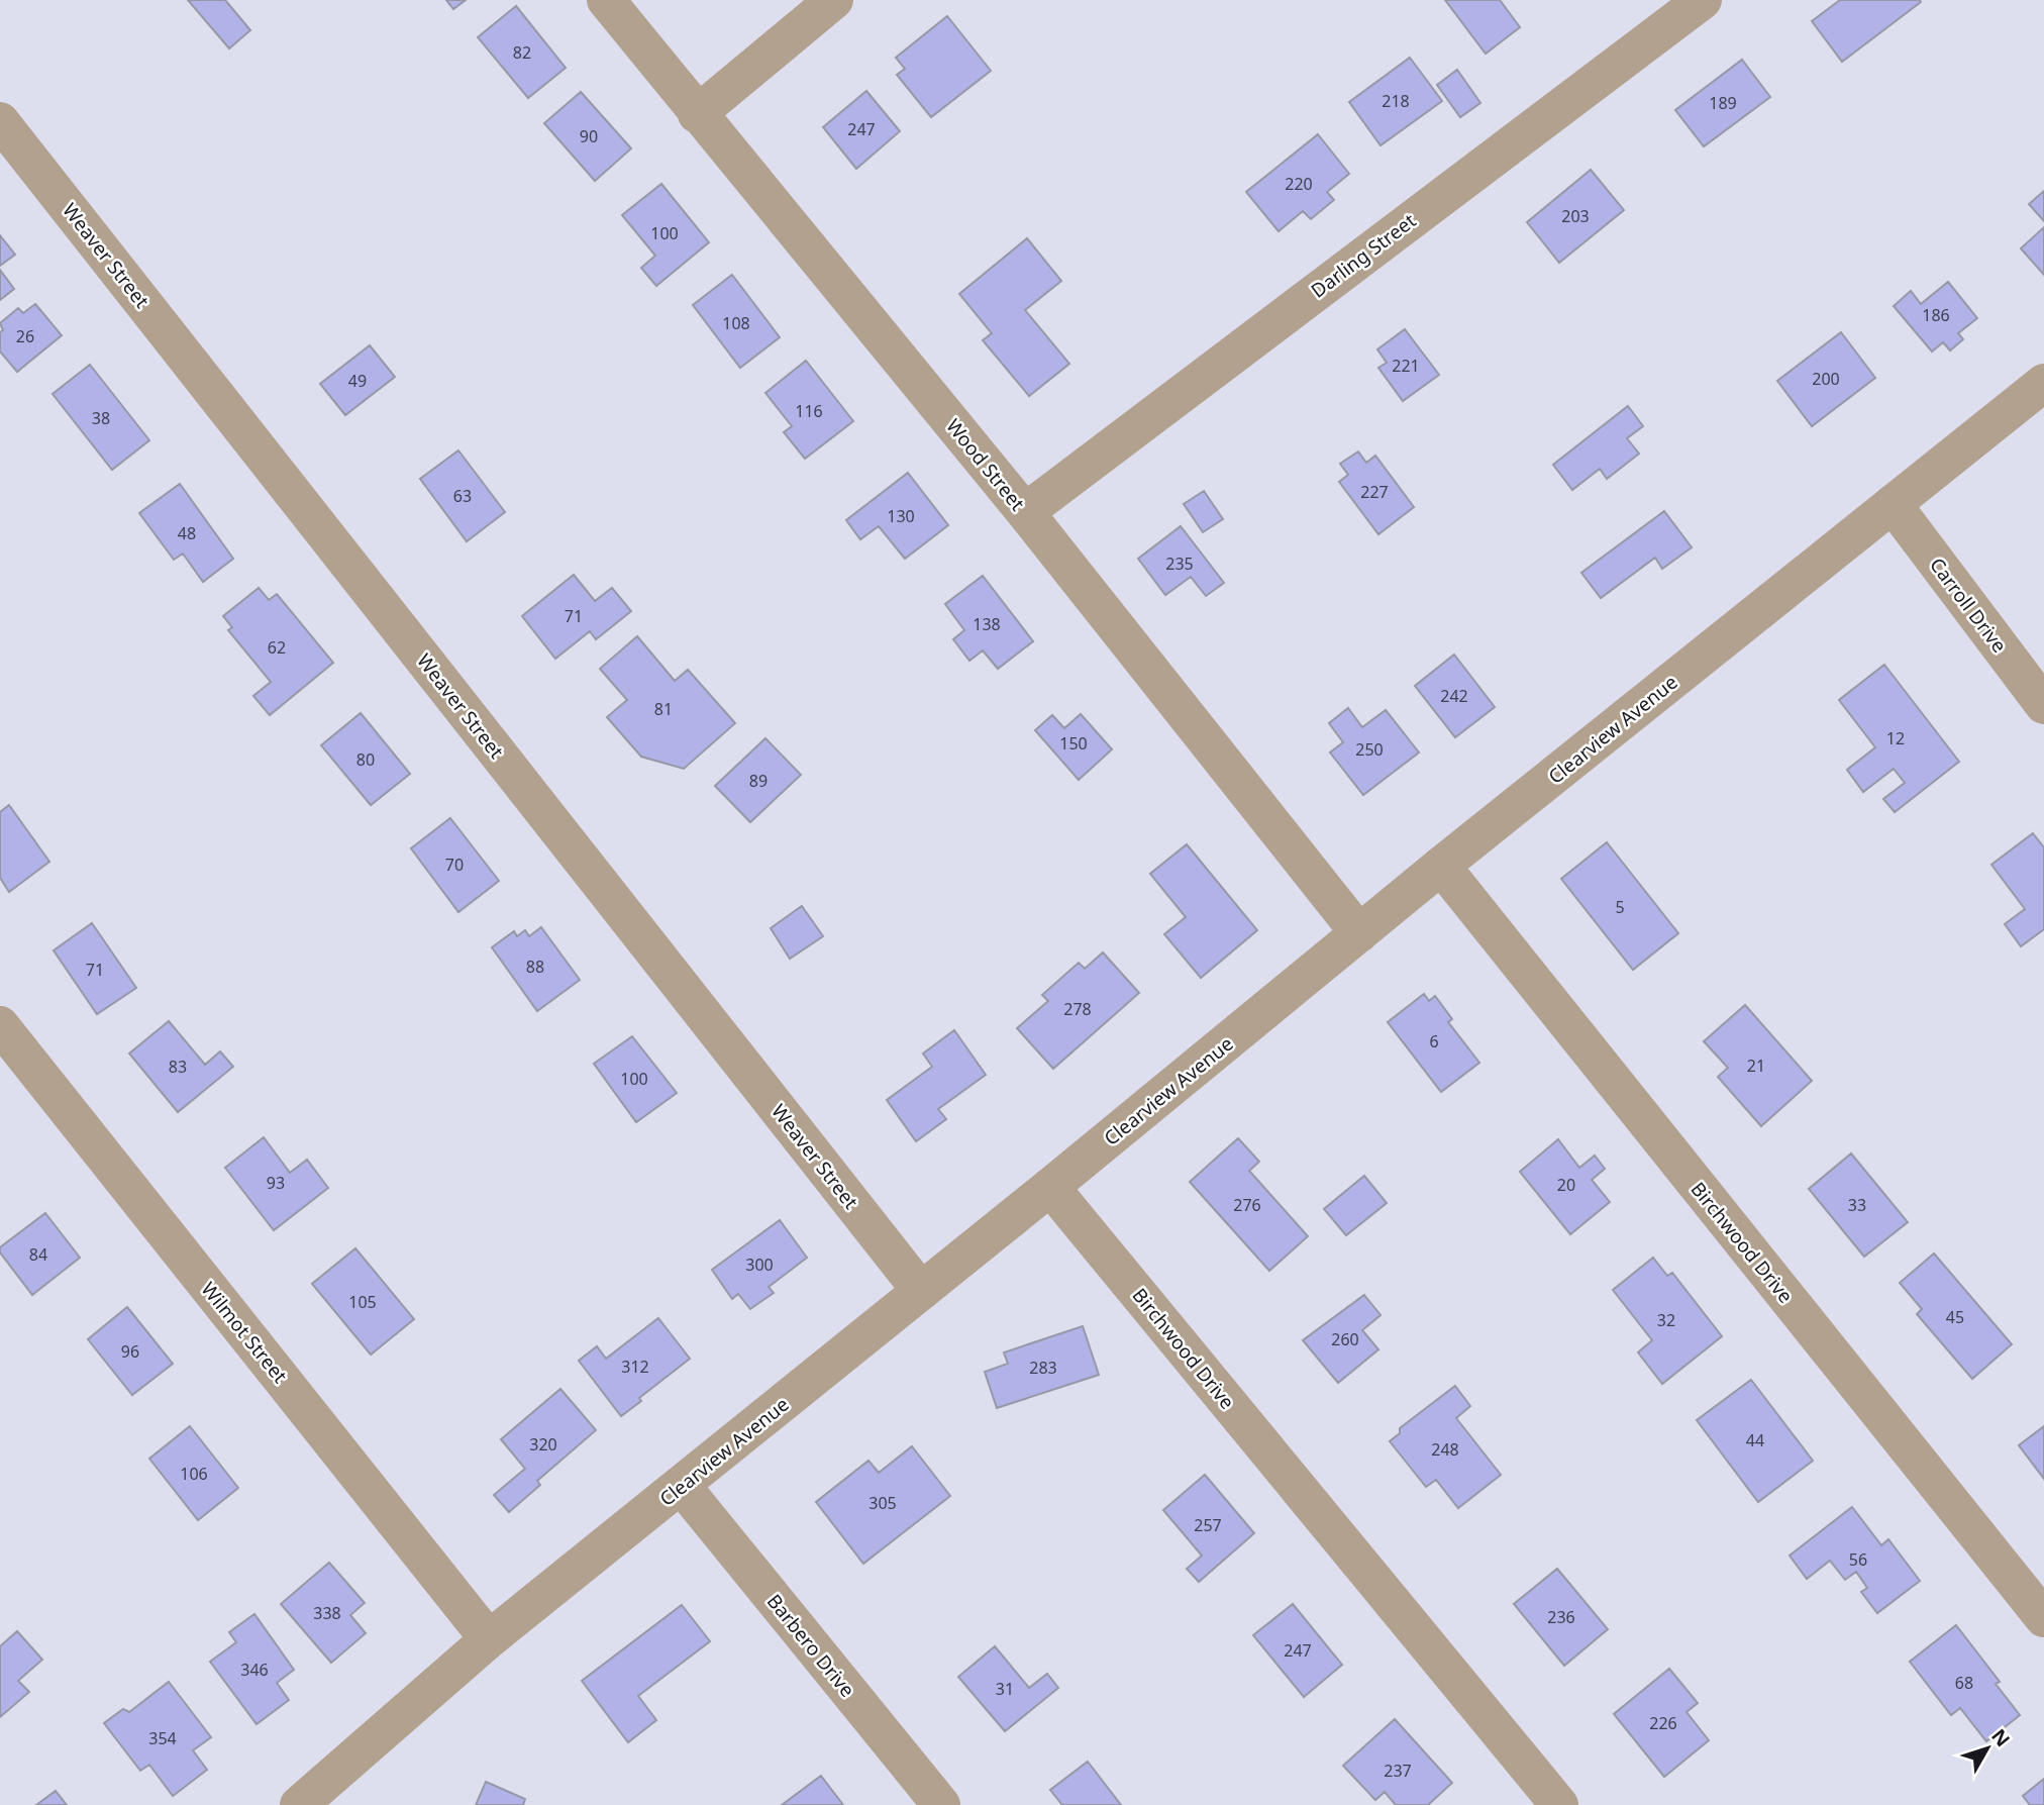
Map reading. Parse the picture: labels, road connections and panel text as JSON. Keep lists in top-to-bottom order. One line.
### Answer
{"streets":{"street":["Weaver Street","Darling Street","Wood Street","Carroll Drive","Clearview Avenue","Birchwood Drive","Wilmot Street","Barbero Drive"]},"crossings":[["Weaver Street","Clearview Avenue"],["Darling Street","Wood Street"],["Wood Street","Clearview Avenue"],["Carroll Drive","Clearview Avenue"],["Clearview Avenue","Birchwood Drive"],["Clearview Avenue","Wilmot Street"],["Clearview Avenue","Barbero Drive"]],"house_numbers":["82","218","189","247","90","220","203","100","186","108","26","221","200","49","116","38","227","63","130","48","235","71","138","62","242","81","12","150","250","80","89","70","5","88","71","278","6","21","83","100","93","20","276","33","84","300","105","45","32","260","96","312","283","44","320","248","106","305","257","56","338","236","247","346","68","31","226","354","237"],"north":"top right"}
